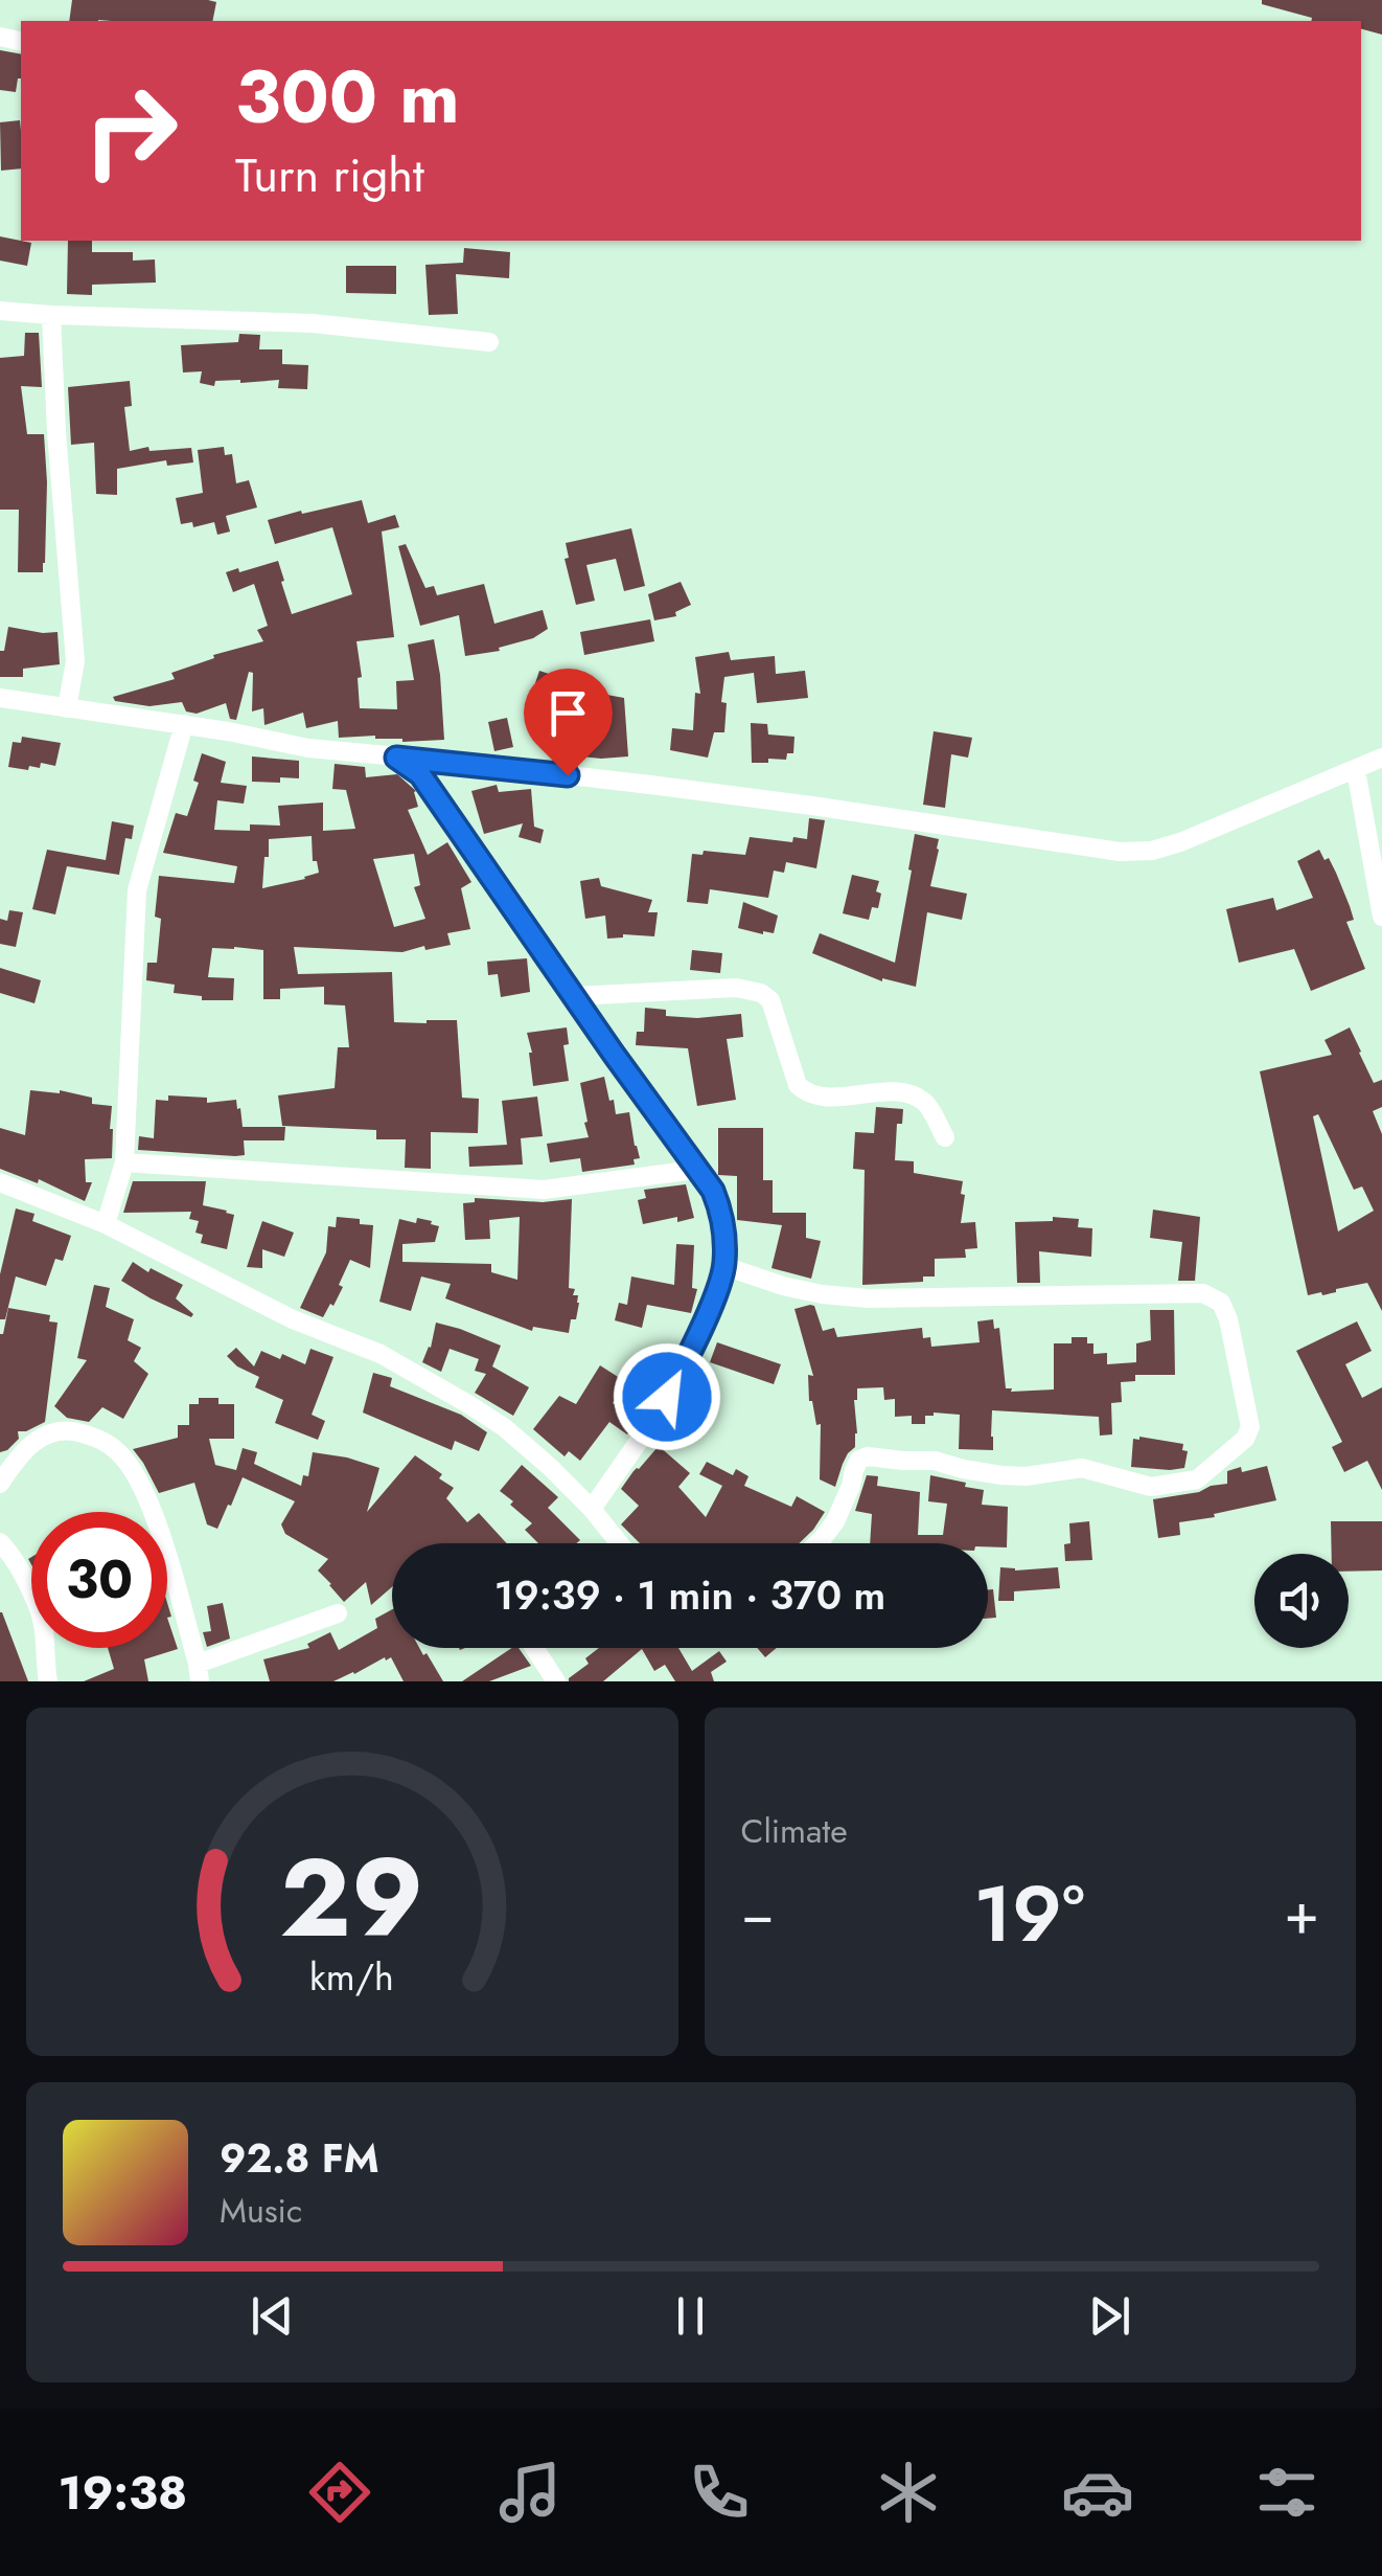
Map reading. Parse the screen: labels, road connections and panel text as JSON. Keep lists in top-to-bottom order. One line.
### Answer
{"page":{"turn":["300 m","Turn right"],"limit":"30","trip":"19:39 · 1 min · 370 m","tile":"Climate","heat":["−","19°","+"],"song":["92.8 FM","Music"],"tabs":"19:38","gauge":["29","km/h"]}}
